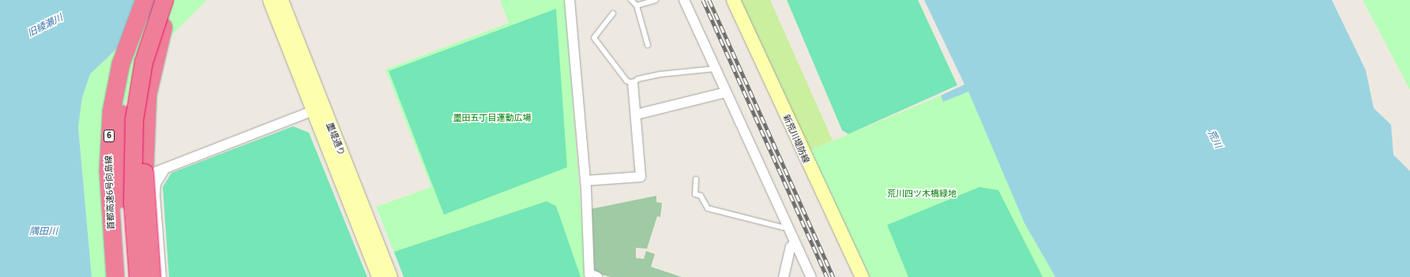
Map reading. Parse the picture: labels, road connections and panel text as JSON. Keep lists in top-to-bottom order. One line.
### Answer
{"streets":{"highway":["6","首都高速6号向島線"],"main road":["墨堤通り","新荒川堤防線"]},"water":["旧綾瀬川","荒川","隅田川"],"parks":["墨田五丁目運動広場","荒川四ツ木橋緑地"]}
